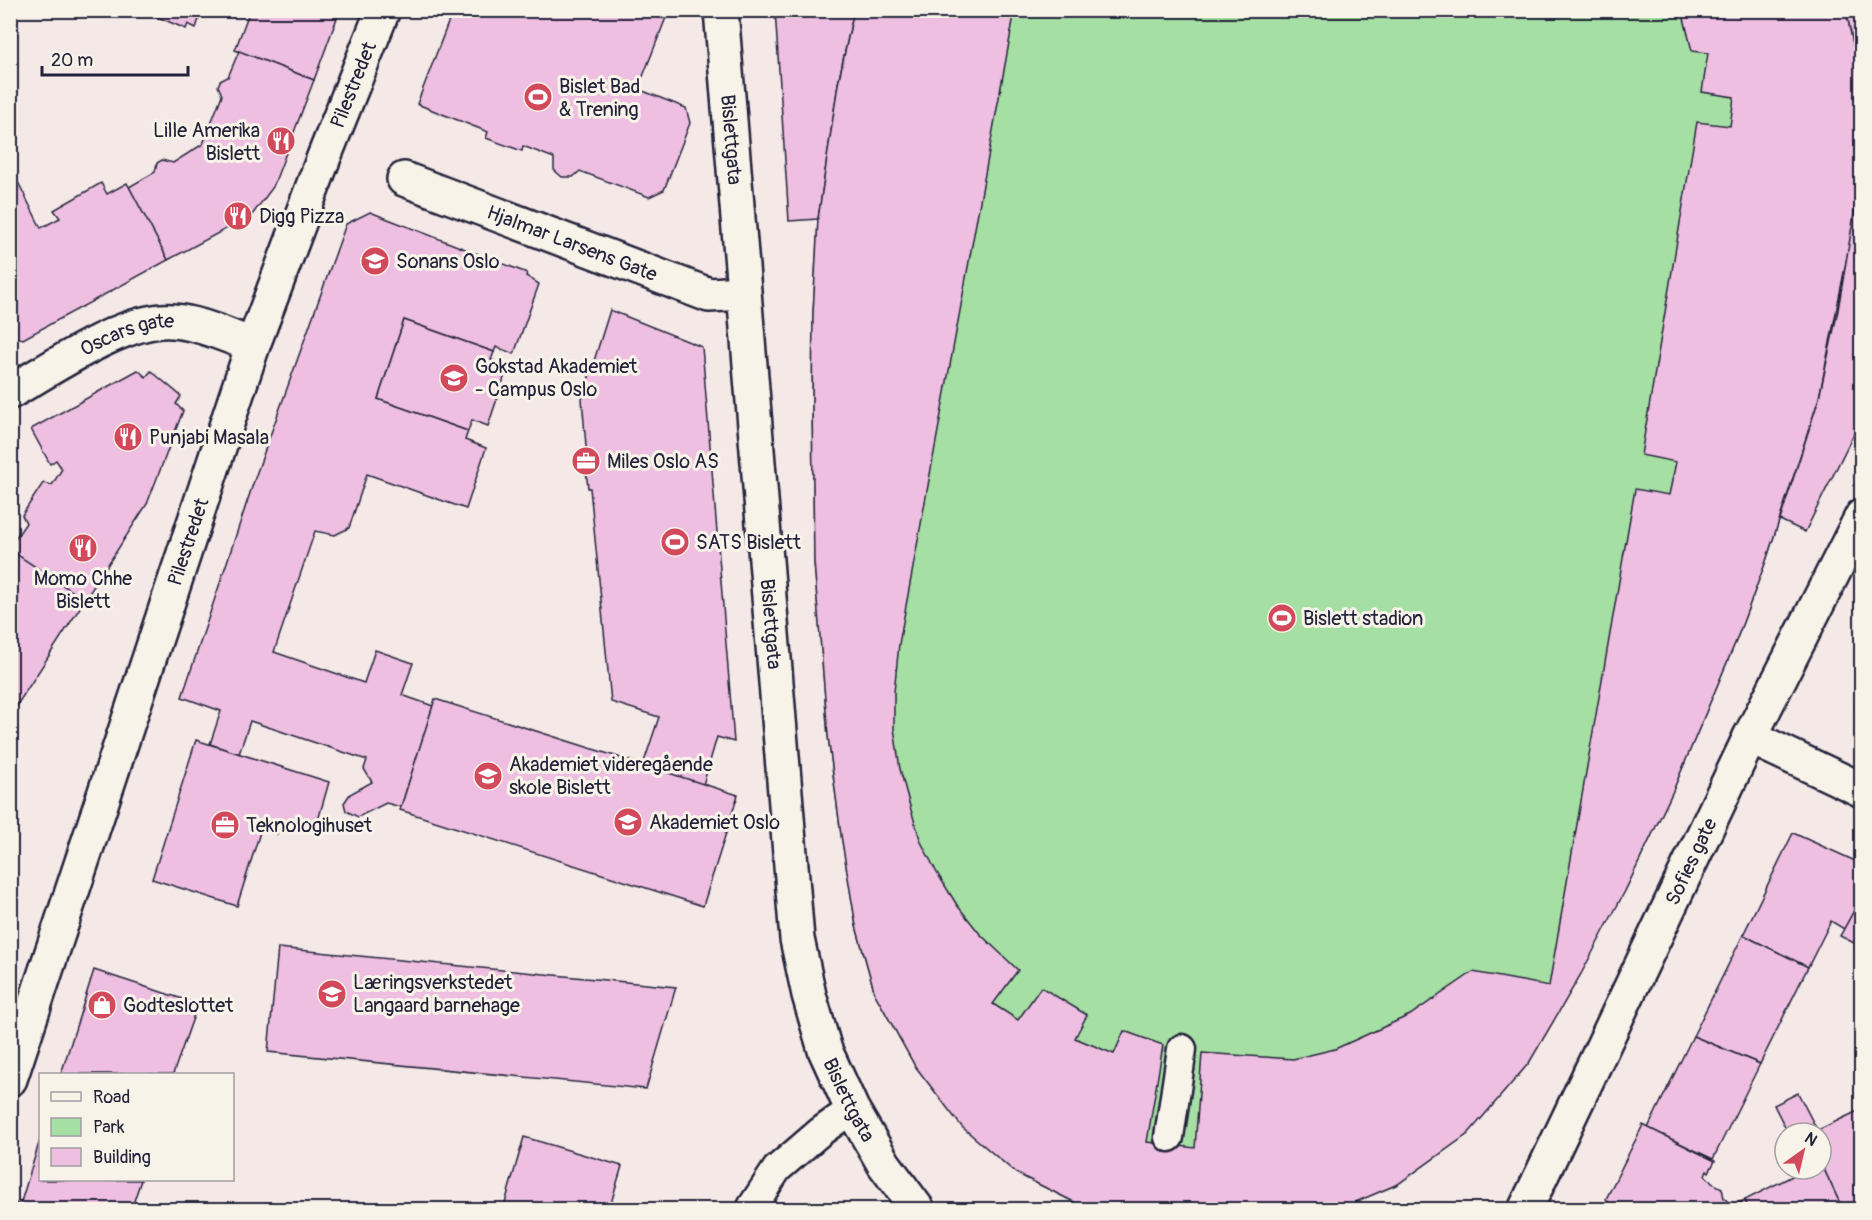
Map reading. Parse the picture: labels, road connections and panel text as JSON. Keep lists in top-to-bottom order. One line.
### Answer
{"streets":{"street":["Pilestredet","Bislettgata","Hjalmar Larsens Gate","Oscars gate","Sofies gate"]},"crossings":[["Pilestredet","Oscars gate"],["Bislettgata","Hjalmar Larsens Gate"]],"places":{"sports":["Bislet Bad & Trening","SATS Bislett","Bislett stadion"],"restaurant":["Lille Amerika Bislett","Digg Pizza","Punjabi Masala","Momo Chhe Bislett"],"school or university":["Sonans Oslo","Gokstad Akademiet - Campus Oslo","Akademiet videregående skole Bislett","Akademiet Oslo","Læringsverkstedet Langaard barnehage"],"office":["Miles Oslo AS","Teknologihuset"],"shop":["Godteslottet"]},"legend":["Road","Park","Building"],"scale_bar":"20 m","north":"top right"}
